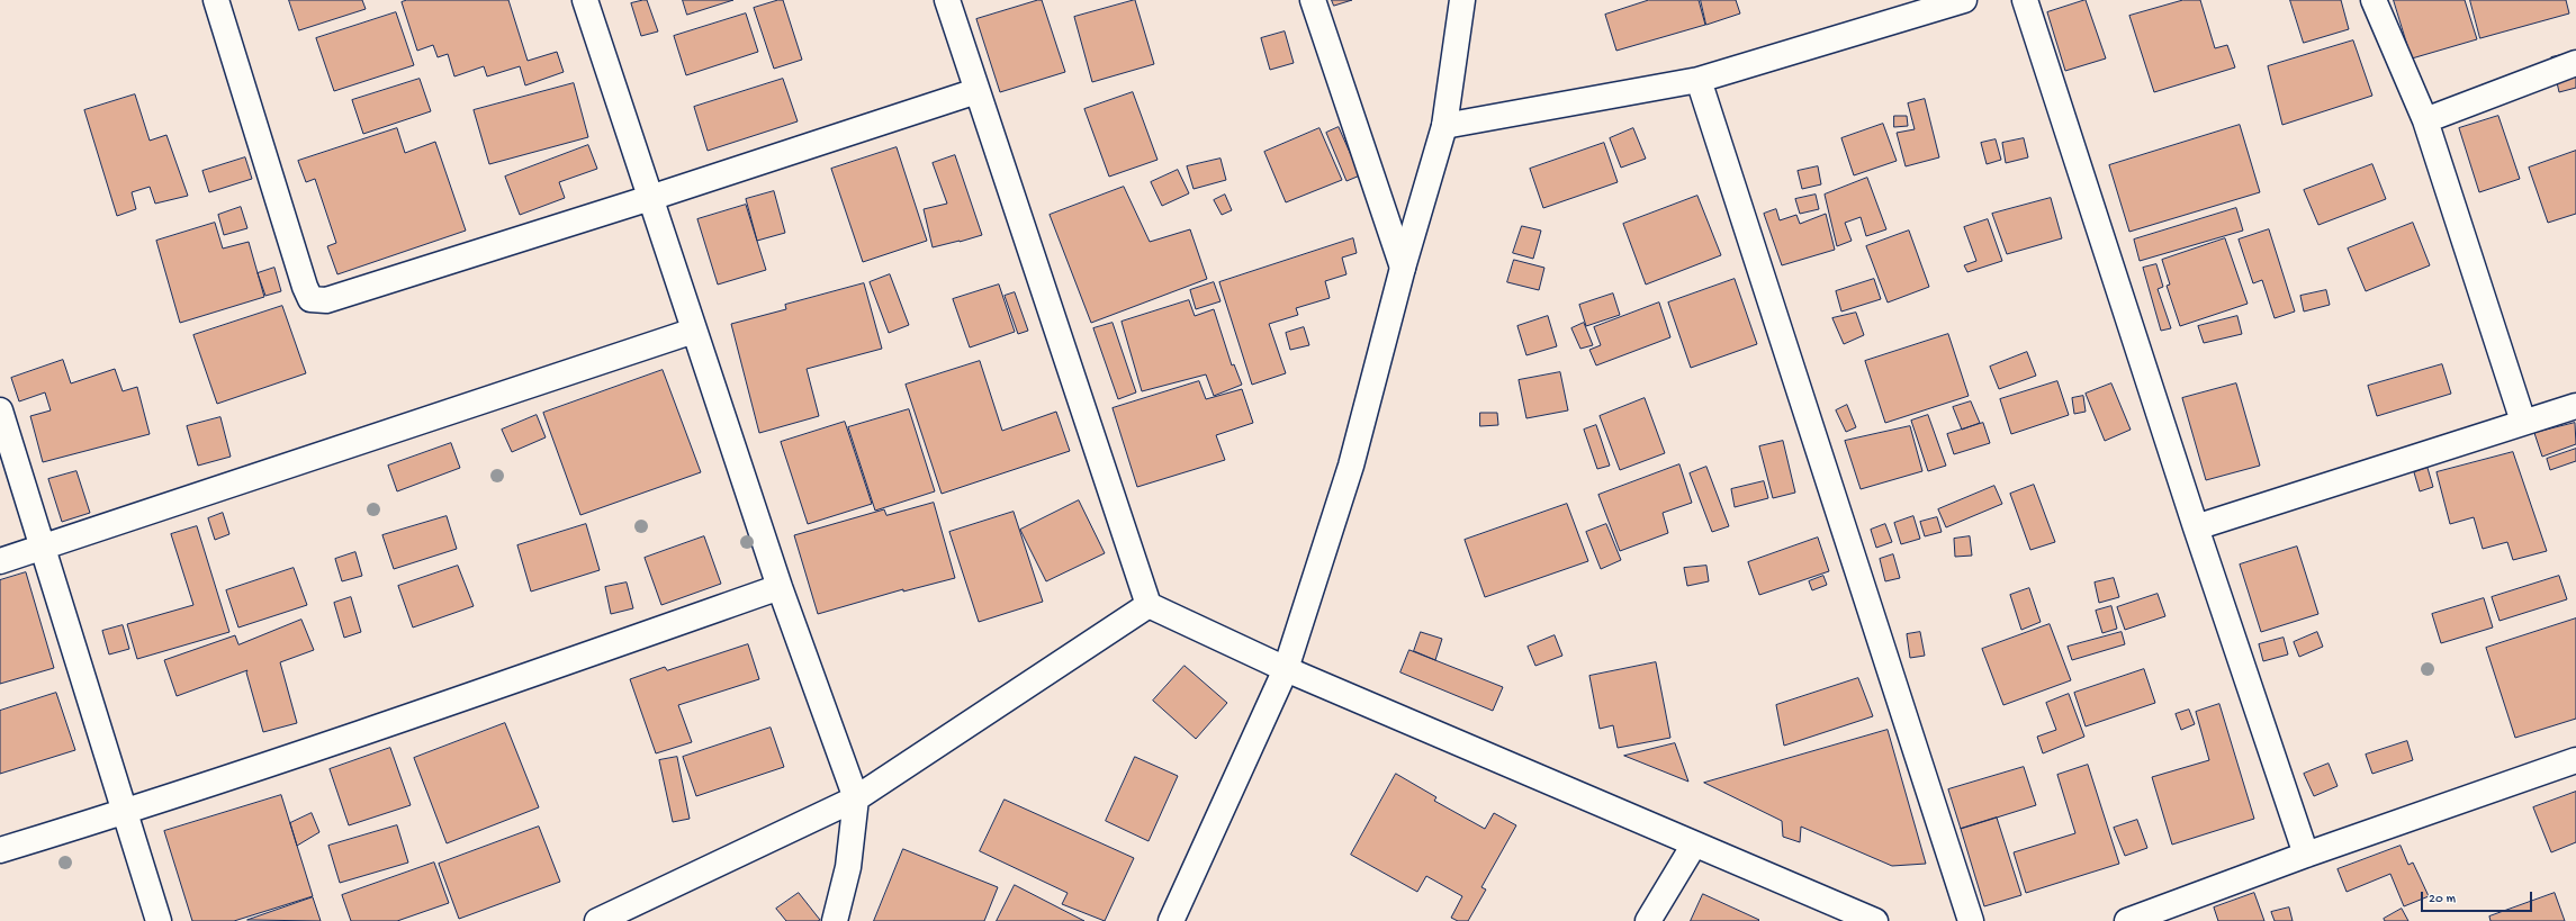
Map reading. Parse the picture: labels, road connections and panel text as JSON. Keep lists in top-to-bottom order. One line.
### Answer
{"scale_bar":"20 m"}
